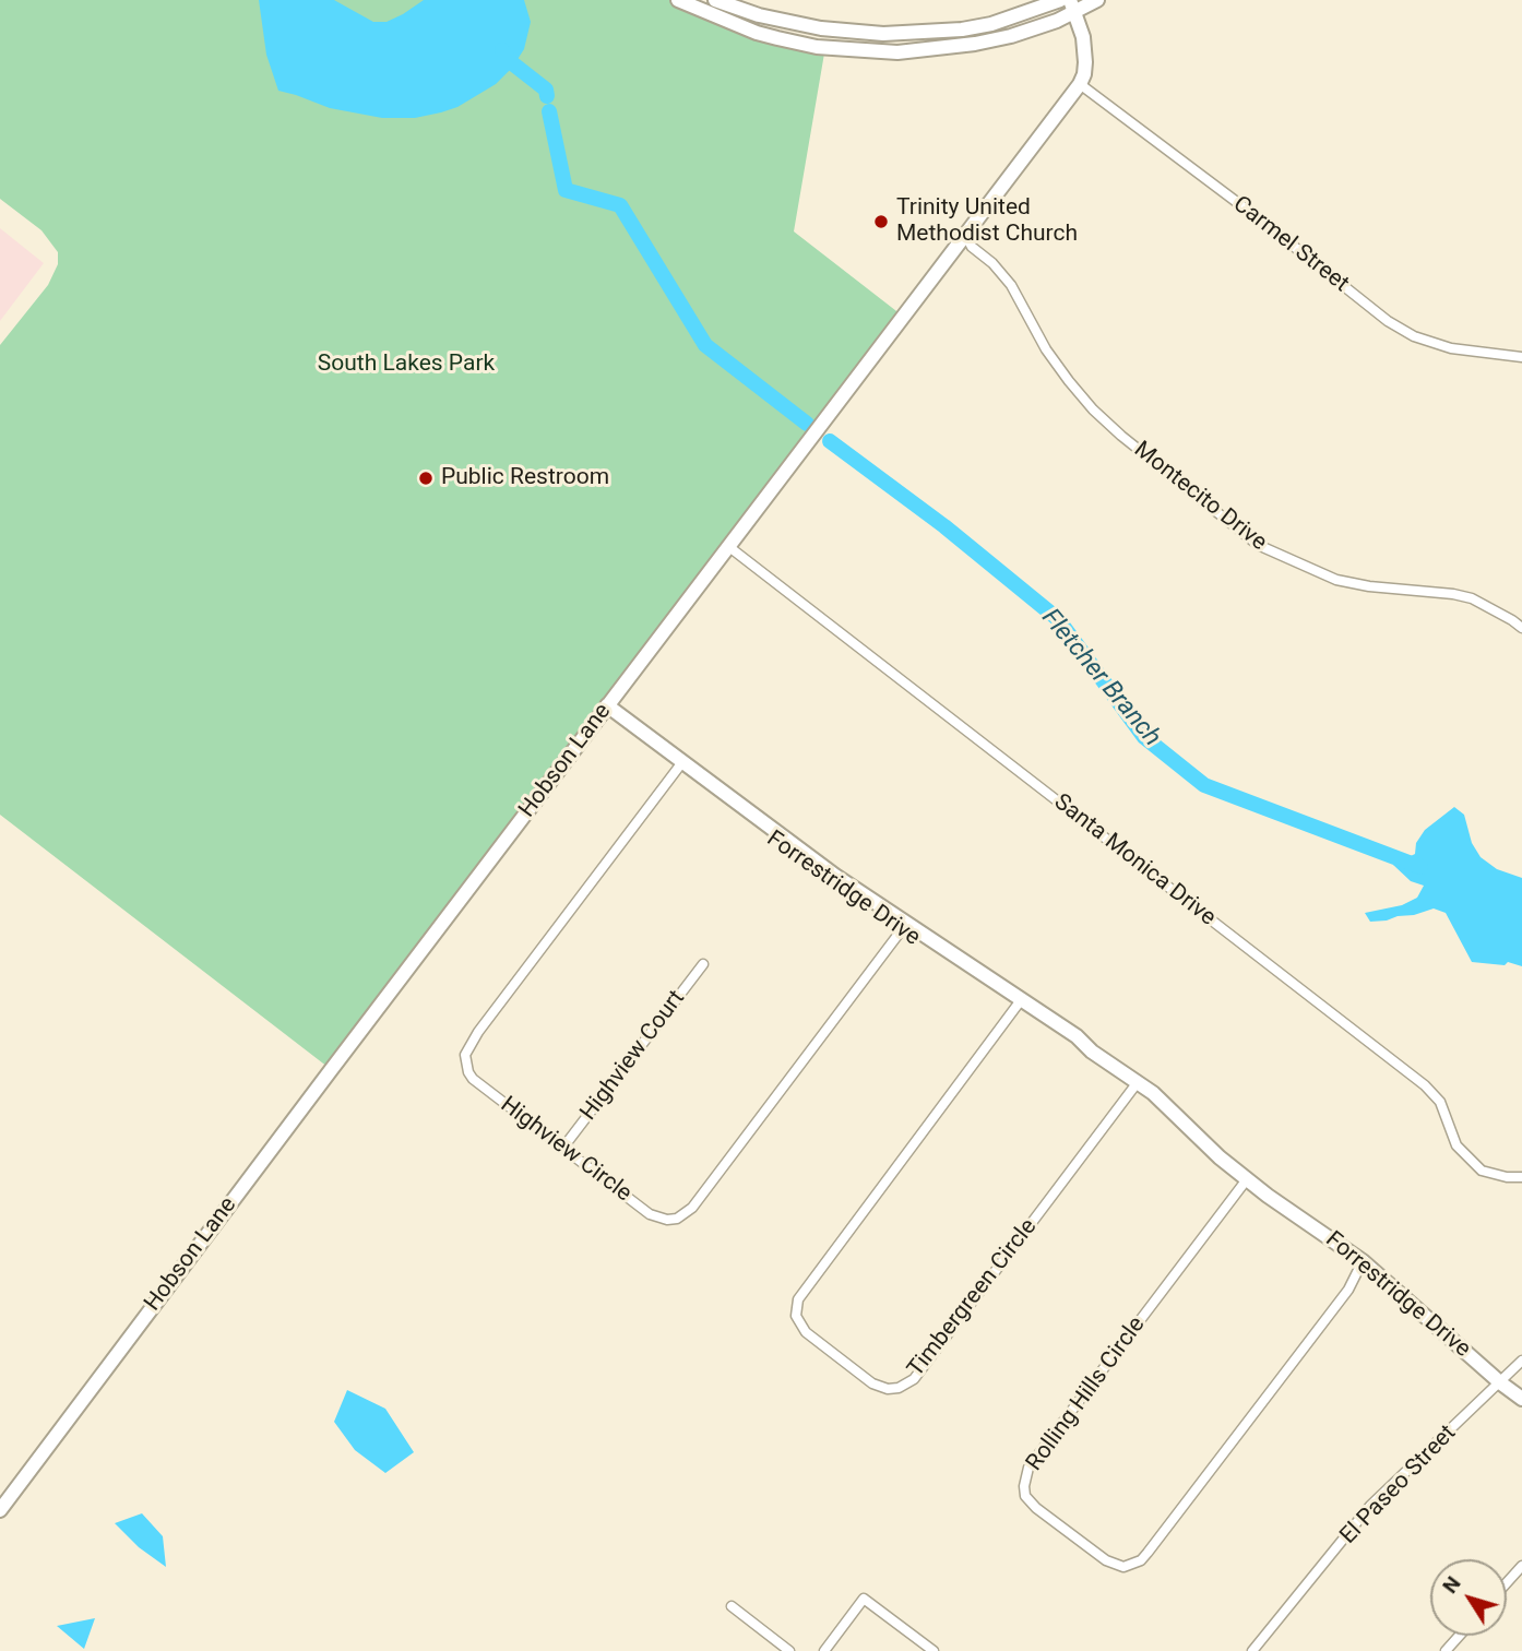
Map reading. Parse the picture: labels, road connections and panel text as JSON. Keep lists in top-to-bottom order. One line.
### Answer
{"streets":{"street":["Carmel Street","Montecito Drive","Hobson Lane","Santa Monica Drive","Forrestridge Drive","Highview Court","Highview Circle","Timbergreen Circle","Rolling Hills Circle","El Paseo Street"]},"crossings":[["Carmel Street","Hobson Lane"],["Montecito Drive","Hobson Lane"],["Hobson Lane","Santa Monica Drive"],["Hobson Lane","Forrestridge Drive"],["Forrestridge Drive","Highview Circle"],["Forrestridge Drive","Timbergreen Circle"],["Forrestridge Drive","Rolling Hills Circle"],["Forrestridge Drive","El Paseo Street"],["Highview Court","Highview Circle"]],"water":["Fletcher Branch"],"parks":["South Lakes Park"],"places":["Trinity United Methodist Church","Public Restroom"],"north":"top left"}
